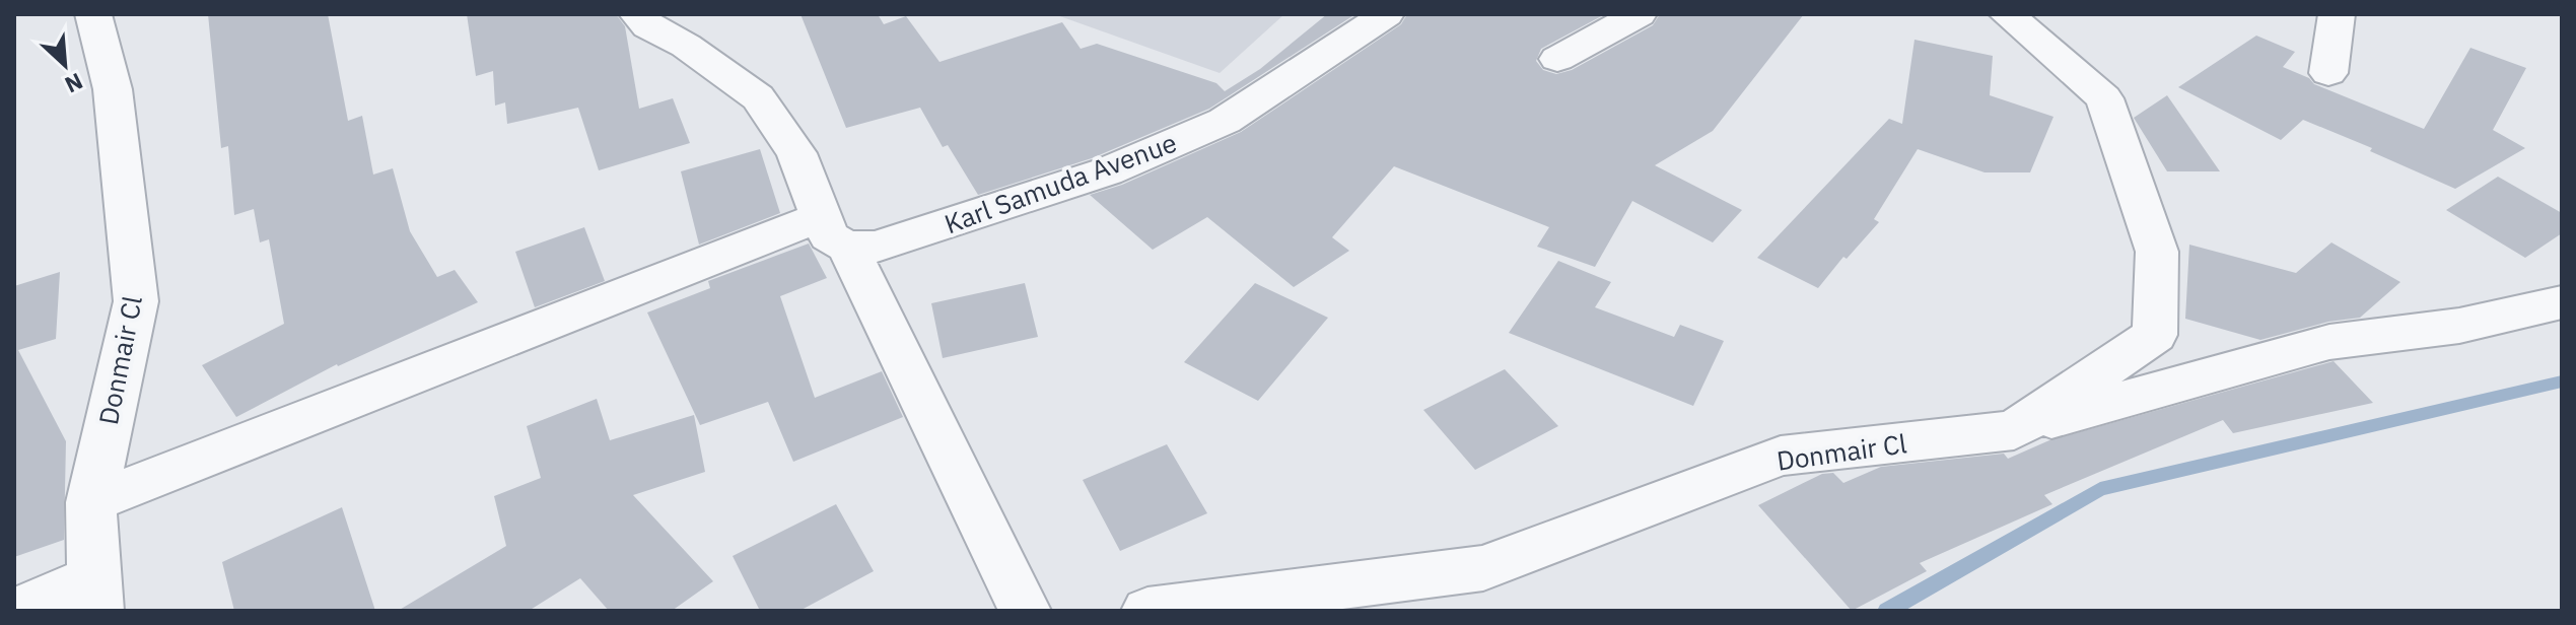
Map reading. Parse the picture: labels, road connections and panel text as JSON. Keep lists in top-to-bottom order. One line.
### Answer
{"streets":{"street":["Karl Samuda Avenue","Donmair Cl"]},"crossings":[["Karl Samuda Avenue","Donmair Cl"]],"north":"bottom right"}
